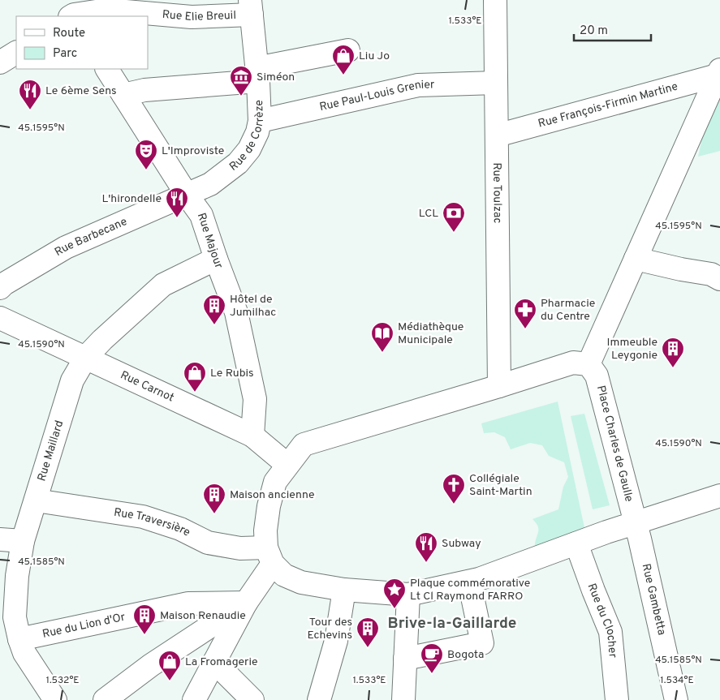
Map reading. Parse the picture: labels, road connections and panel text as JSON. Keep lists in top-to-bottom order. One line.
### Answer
{"streets":{"street":["Rue Elie Breuil","Rue Paul-Louis Grenier","Rue François-Firmin Martine","Rue de Corrèze","Rue Toulzac","Rue Barbecane","Rue Majour","Rue Carnot","Place Charles de Gaulle","Rue Maillard","Rue Traversière","Rue Gambetta","Rue du Clocher","Rue du Lion d'Or"]},"crossings":[["Rue Elie Breuil","Rue de Corrèze"],["Rue Paul-Louis Grenier","Rue de Corrèze"],["Rue Paul-Louis Grenier","Rue Toulzac"],["Rue François-Firmin Martine","Rue Toulzac"],["Rue de Corrèze","Rue Barbecane"],["Rue de Corrèze","Rue Majour"],["Rue Barbecane","Rue Majour"],["Rue Majour","Rue Carnot"],["Rue Majour","Rue Maillard"],["Rue Carnot","Rue Maillard"],["Place Charles de Gaulle","Rue Gambetta"],["Rue Maillard","Rue Traversière"],["Rue Maillard","Rue du Lion d'Or"]],"districts":["Brive-la-Gaillarde"],"places":{"shop":["Liu Jo","Le Rubis","La Fromagerie"],"museum":["Siméon"],"restaurant":["Le 6ème Sens","L'hirondelle","Subway"],"theatre":["L'Improviste"],"bank":["LCL"],"building":["Hôtel de Jumilhac","Immeuble Leygonie","Maison ancienne","Maison Renaudie","Tour des Echevins"],"pharmacy":["Pharmacie du Centre"],"library":["Médiathèque Municipale"],"church":["Collégiale Saint-Martin"],"place":["Plaque commémorative Lt Cl Raymond FARRO"],"cafe":["Bogota"]},"legend":["Route","Parc"],"scale_bar":"20 m","coordinates":["1.533°E","45.1595°N","45.1590°N","45.1585°N","1.532°E","1.534°E"]}
